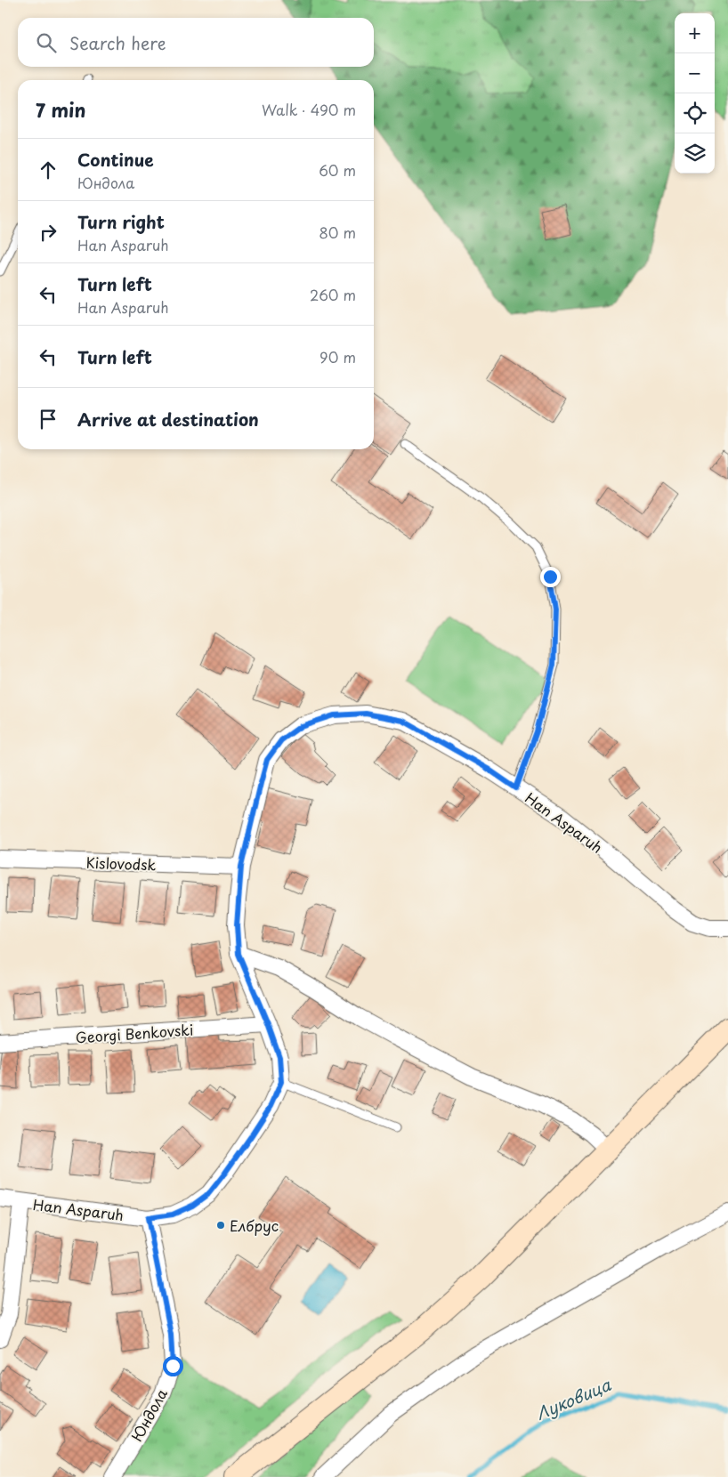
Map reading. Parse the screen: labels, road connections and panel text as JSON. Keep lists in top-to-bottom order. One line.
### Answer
{"streets":{"street":["Han Asparuh","Kislovodsk","Georgi Benkovski","Юндола"]},"crossings":[["Han Asparuh","Kislovodsk"],["Han Asparuh","Georgi Benkovski"],["Han Asparuh","Юндола"]],"water":["Луковица"],"places":["Елбрус"],"page":{"map_buttons":["+","−"],"search":"Search here","heading":["7 min","Walk · 490 m"],"list":[["Continue","Юндола","60 m"],["Turn right","Han Asparuh","80 m"],["Turn left","Han Asparuh","260 m"],["Turn left","90 m"],"Arrive at destination"]}}
